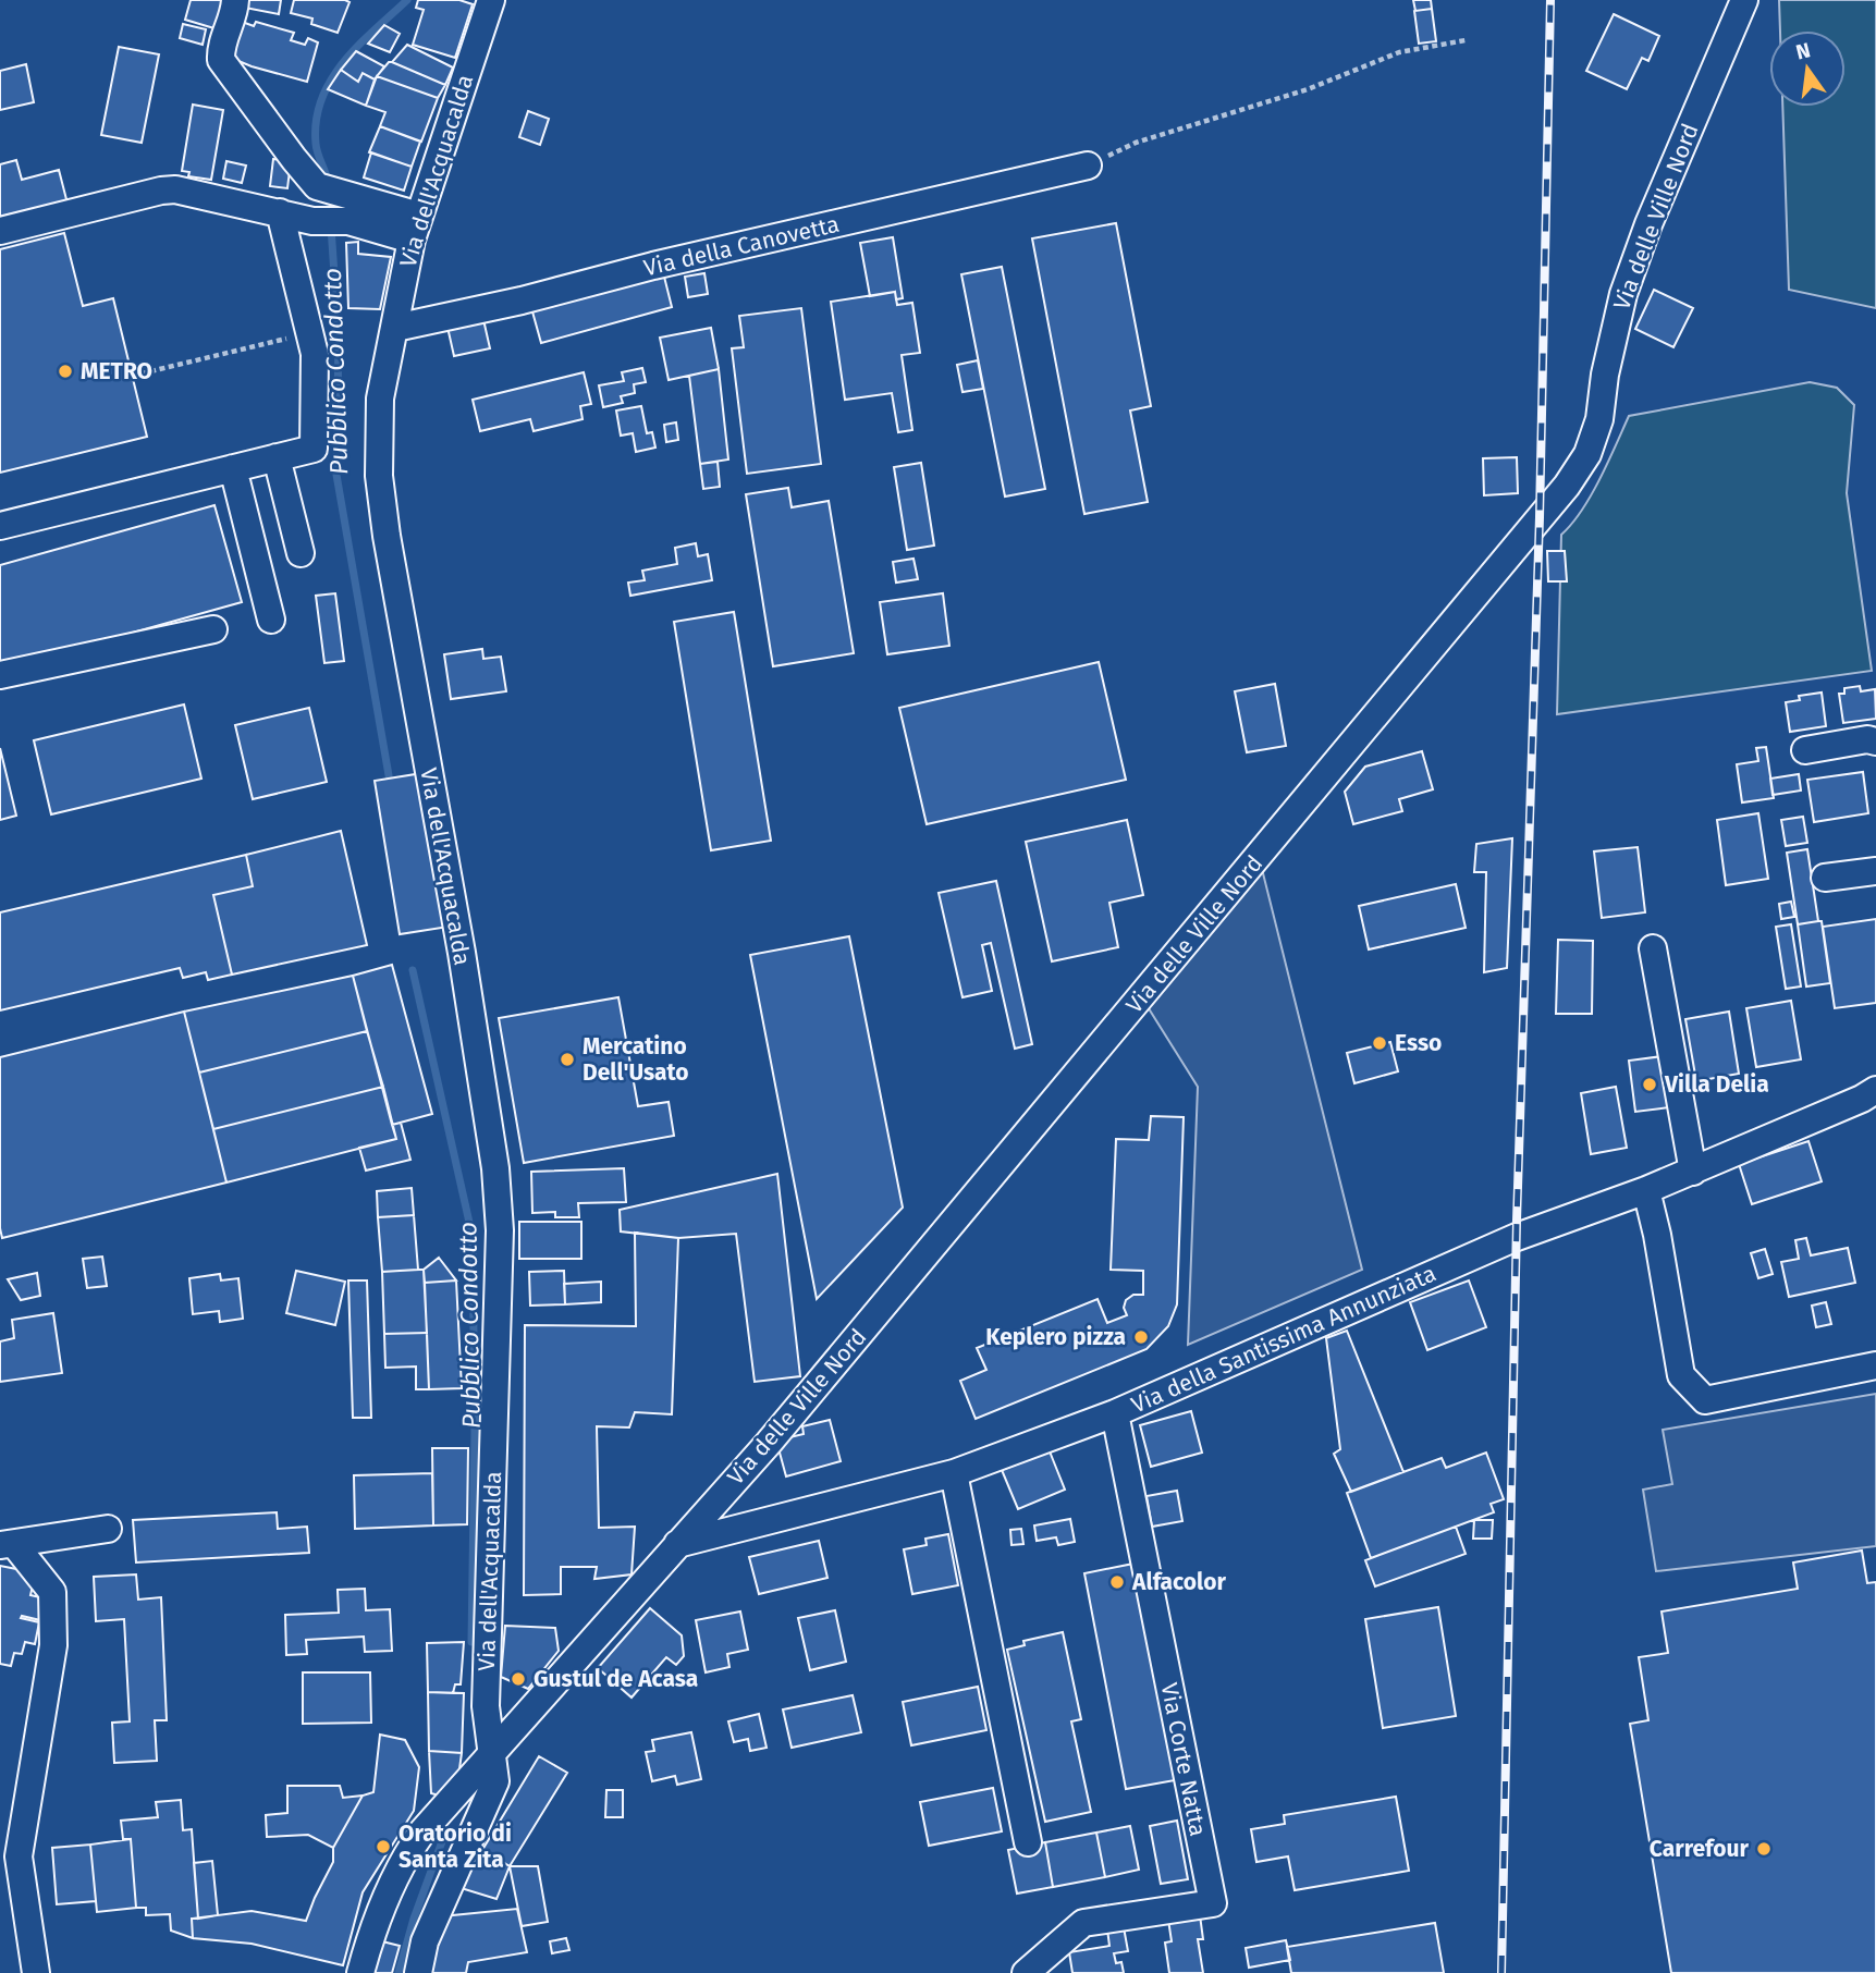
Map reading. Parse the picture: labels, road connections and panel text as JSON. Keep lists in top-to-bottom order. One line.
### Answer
{"streets":{"street":["Via dell'Acquacalda","Via delle Ville Nord","Via della Canovetta","Via della Santissima Annunziata","Via Corte Natta"]},"crossings":[["Via dell'Acquacalda","Via delle Ville Nord"],["Via dell'Acquacalda","Via della Canovetta"],["Via delle Ville Nord","Via della Santissima Annunziata"],["Via della Santissima Annunziata","Via Corte Natta"]],"water":["Pubblico Condotto"],"places":["METRO","Esso","Mercatino Dell'Usato","Villa Delia","Keplero pizza","Alfacolor","Gustul de Acasa","Oratorio di Santa Zita","Carrefour"],"north":"top"}
